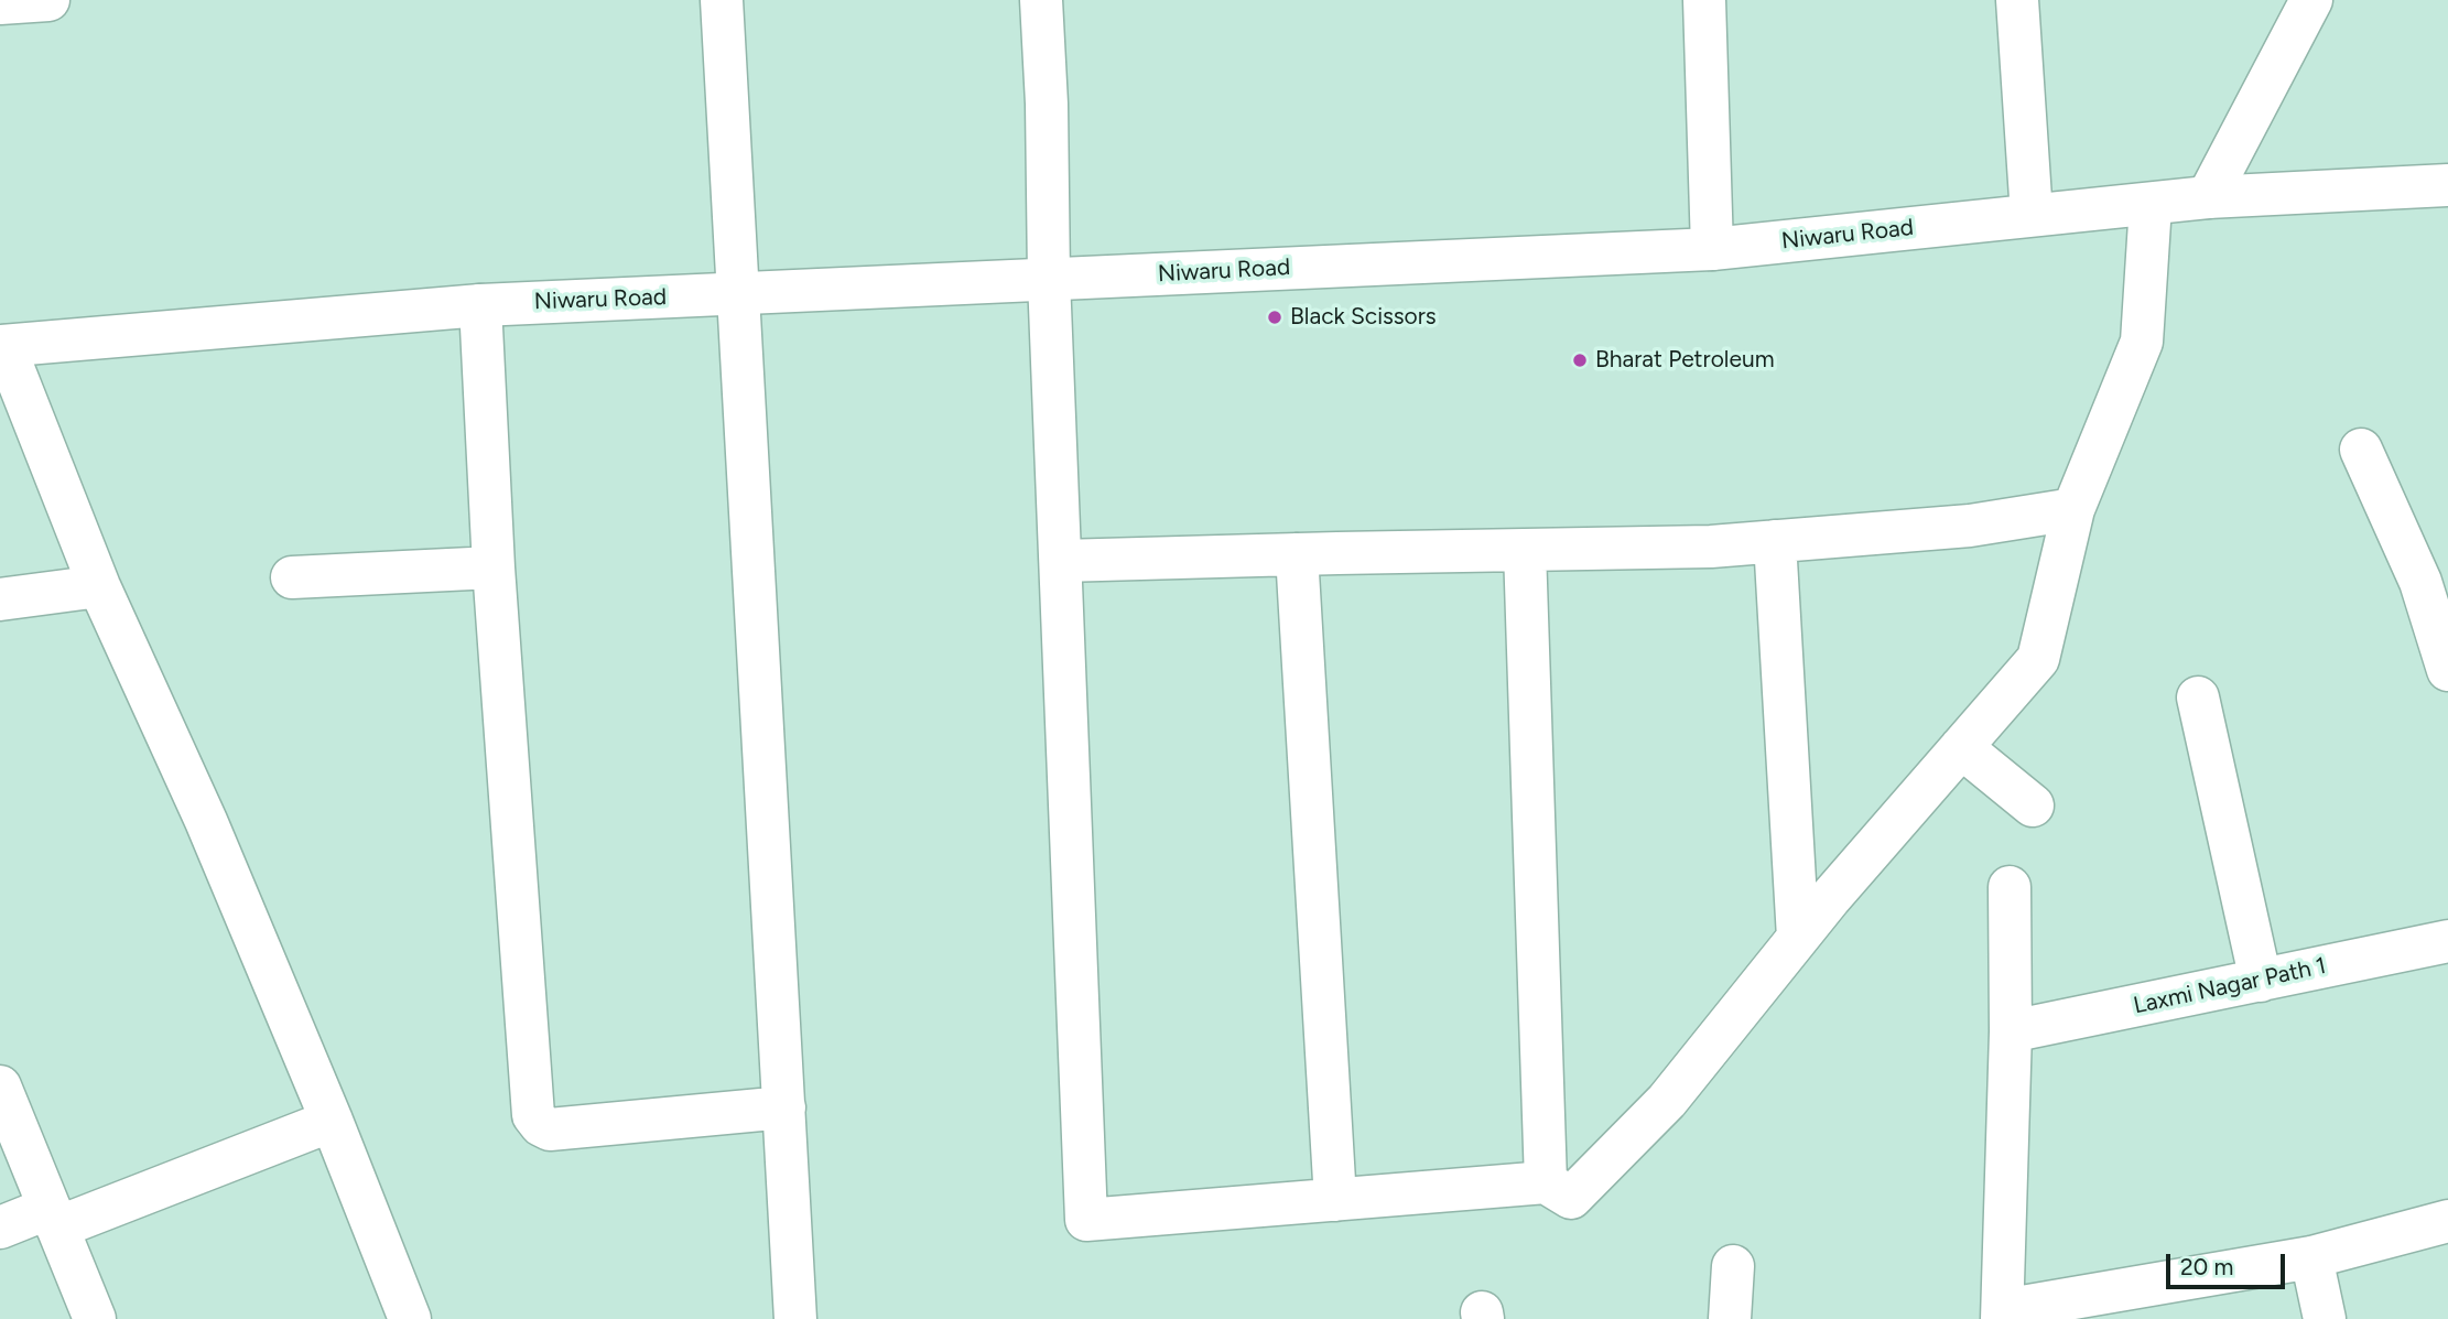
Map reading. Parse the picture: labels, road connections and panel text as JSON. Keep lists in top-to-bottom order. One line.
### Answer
{"streets":{"street":["Niwaru Road","Laxmi Nagar Path 1"]},"places":["Black Scissors","Bharat Petroleum"],"scale_bar":"20 m"}
